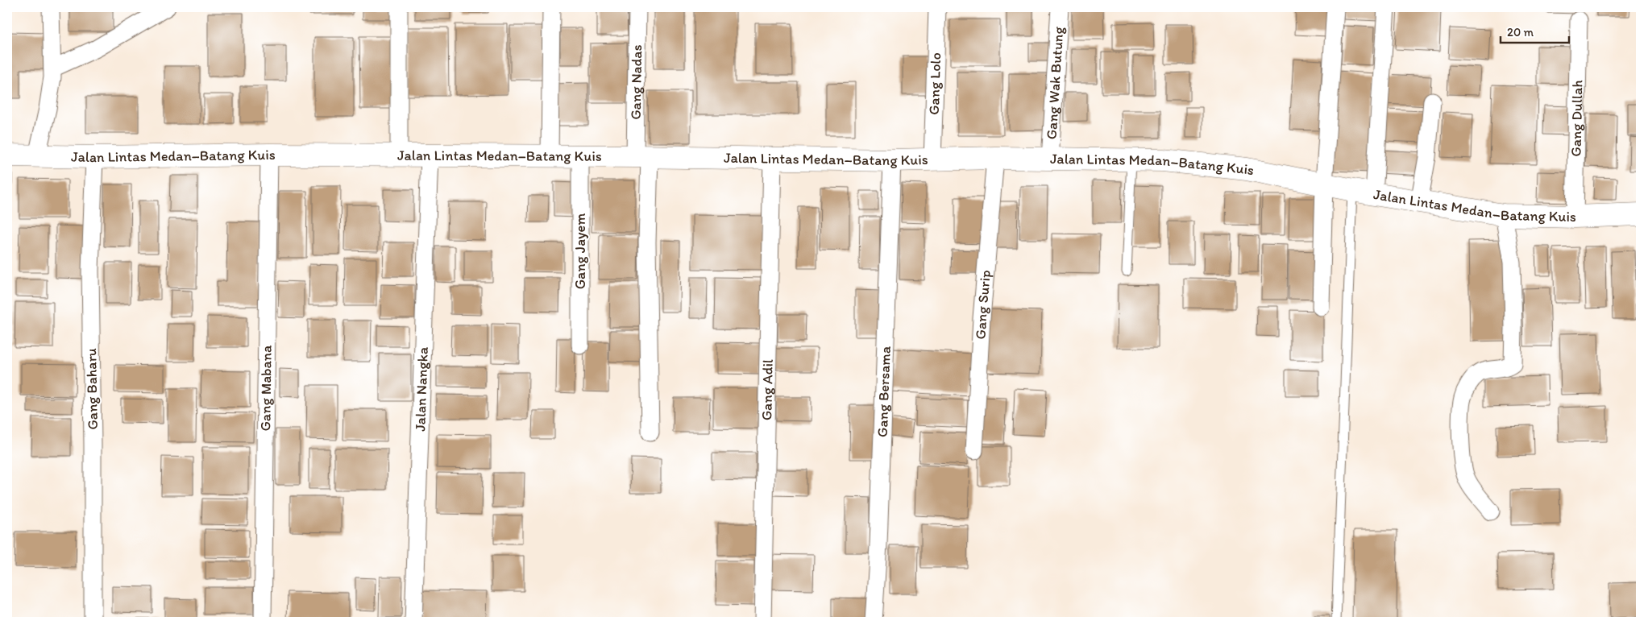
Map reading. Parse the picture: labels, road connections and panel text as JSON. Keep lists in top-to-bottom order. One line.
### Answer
{"streets":{"highway":["Jalan Lintas Medan–Batang Kuis"],"street":["Gang Nadas","Gang Wak Butung","Gang Lolo","Gang Dullah","Gang Jayem","Gang Surip","Gang Mabana","Gang Baharu","Jalan Nangka","Gang Adil","Gang Bersama"]},"crossings":[["Gang Nadas","Jalan Lintas Medan–Batang Kuis"],["Gang Wak Butung","Jalan Lintas Medan–Batang Kuis"],["Gang Lolo","Jalan Lintas Medan–Batang Kuis"],["Gang Dullah","Jalan Lintas Medan–Batang Kuis"],["Jalan Lintas Medan–Batang Kuis","Gang Jayem"],["Jalan Lintas Medan–Batang Kuis","Gang Surip"],["Jalan Lintas Medan–Batang Kuis","Gang Mabana"],["Jalan Lintas Medan–Batang Kuis","Gang Baharu"],["Jalan Lintas Medan–Batang Kuis","Jalan Nangka"],["Jalan Lintas Medan–Batang Kuis","Gang Adil"],["Jalan Lintas Medan–Batang Kuis","Gang Bersama"]],"scale_bar":"20 m"}
